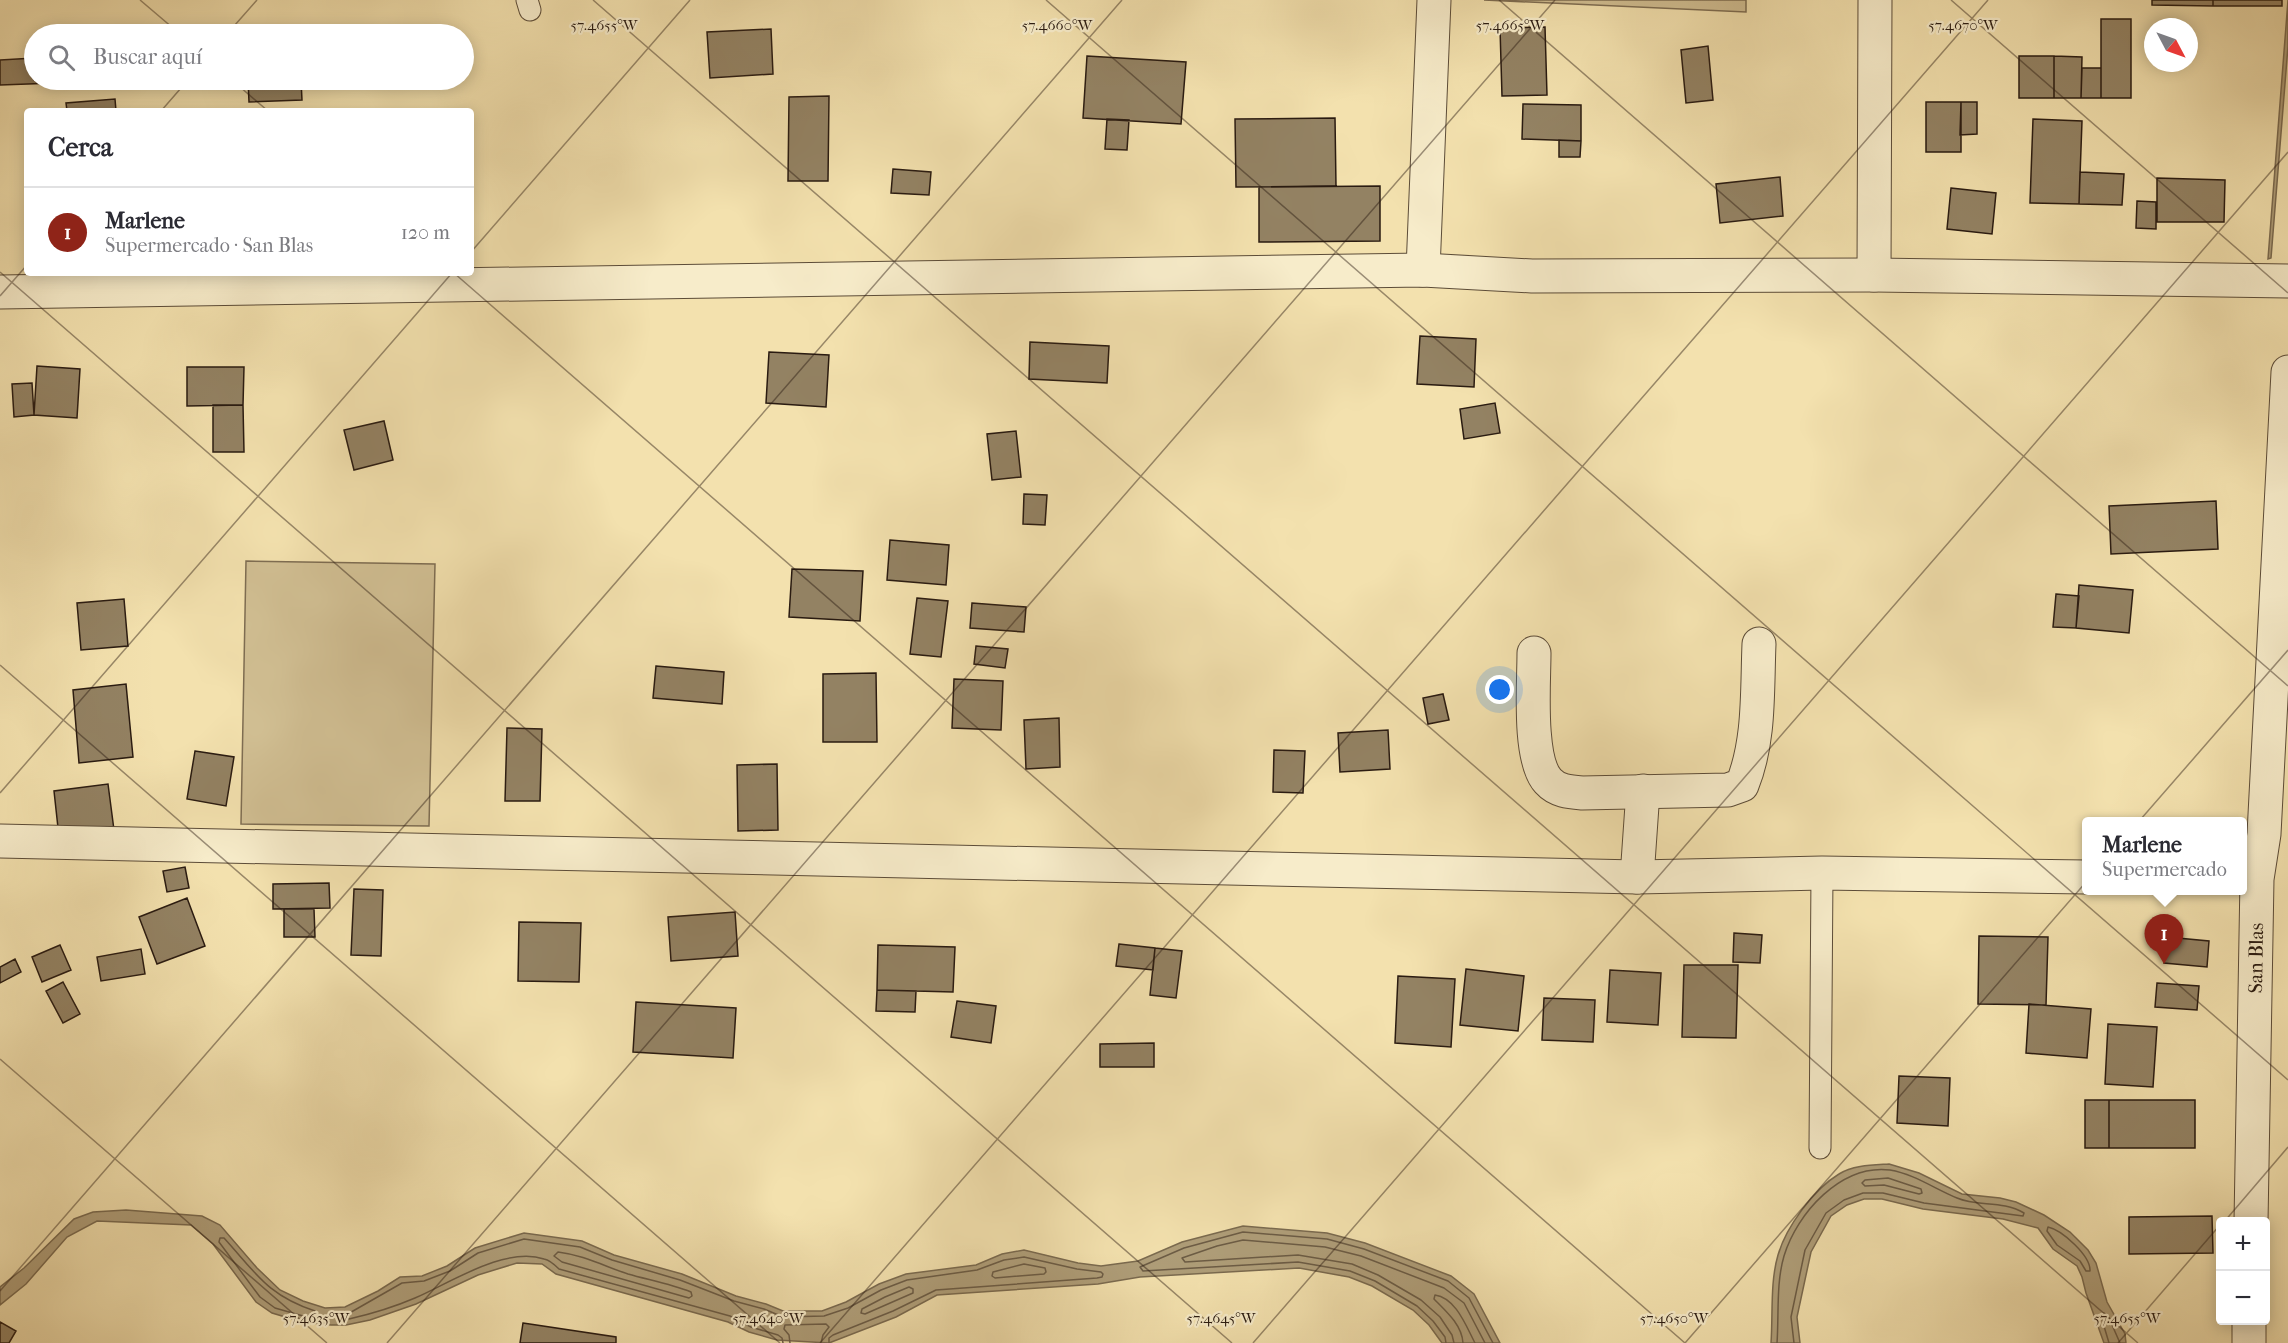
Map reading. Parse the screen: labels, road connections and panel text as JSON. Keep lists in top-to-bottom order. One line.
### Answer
{"streets":{"street":["San Blas"]},"north":"bottom right","page":{"search":"Buscar aquí","heading":"Cerca","list":[{"mark":"1","name":"Marlene","note":"Supermercado · San Blas","value":"120 m"}],"popup":["Marlene","Supermercado"],"pins":"1","map_buttons":["+","−"]},"coordinates":["57.4670°W","57.4655°W","57.4660°W","57.4665°W","57.4635°W","57.4640°W","57.4645°W","57.4650°W"]}
